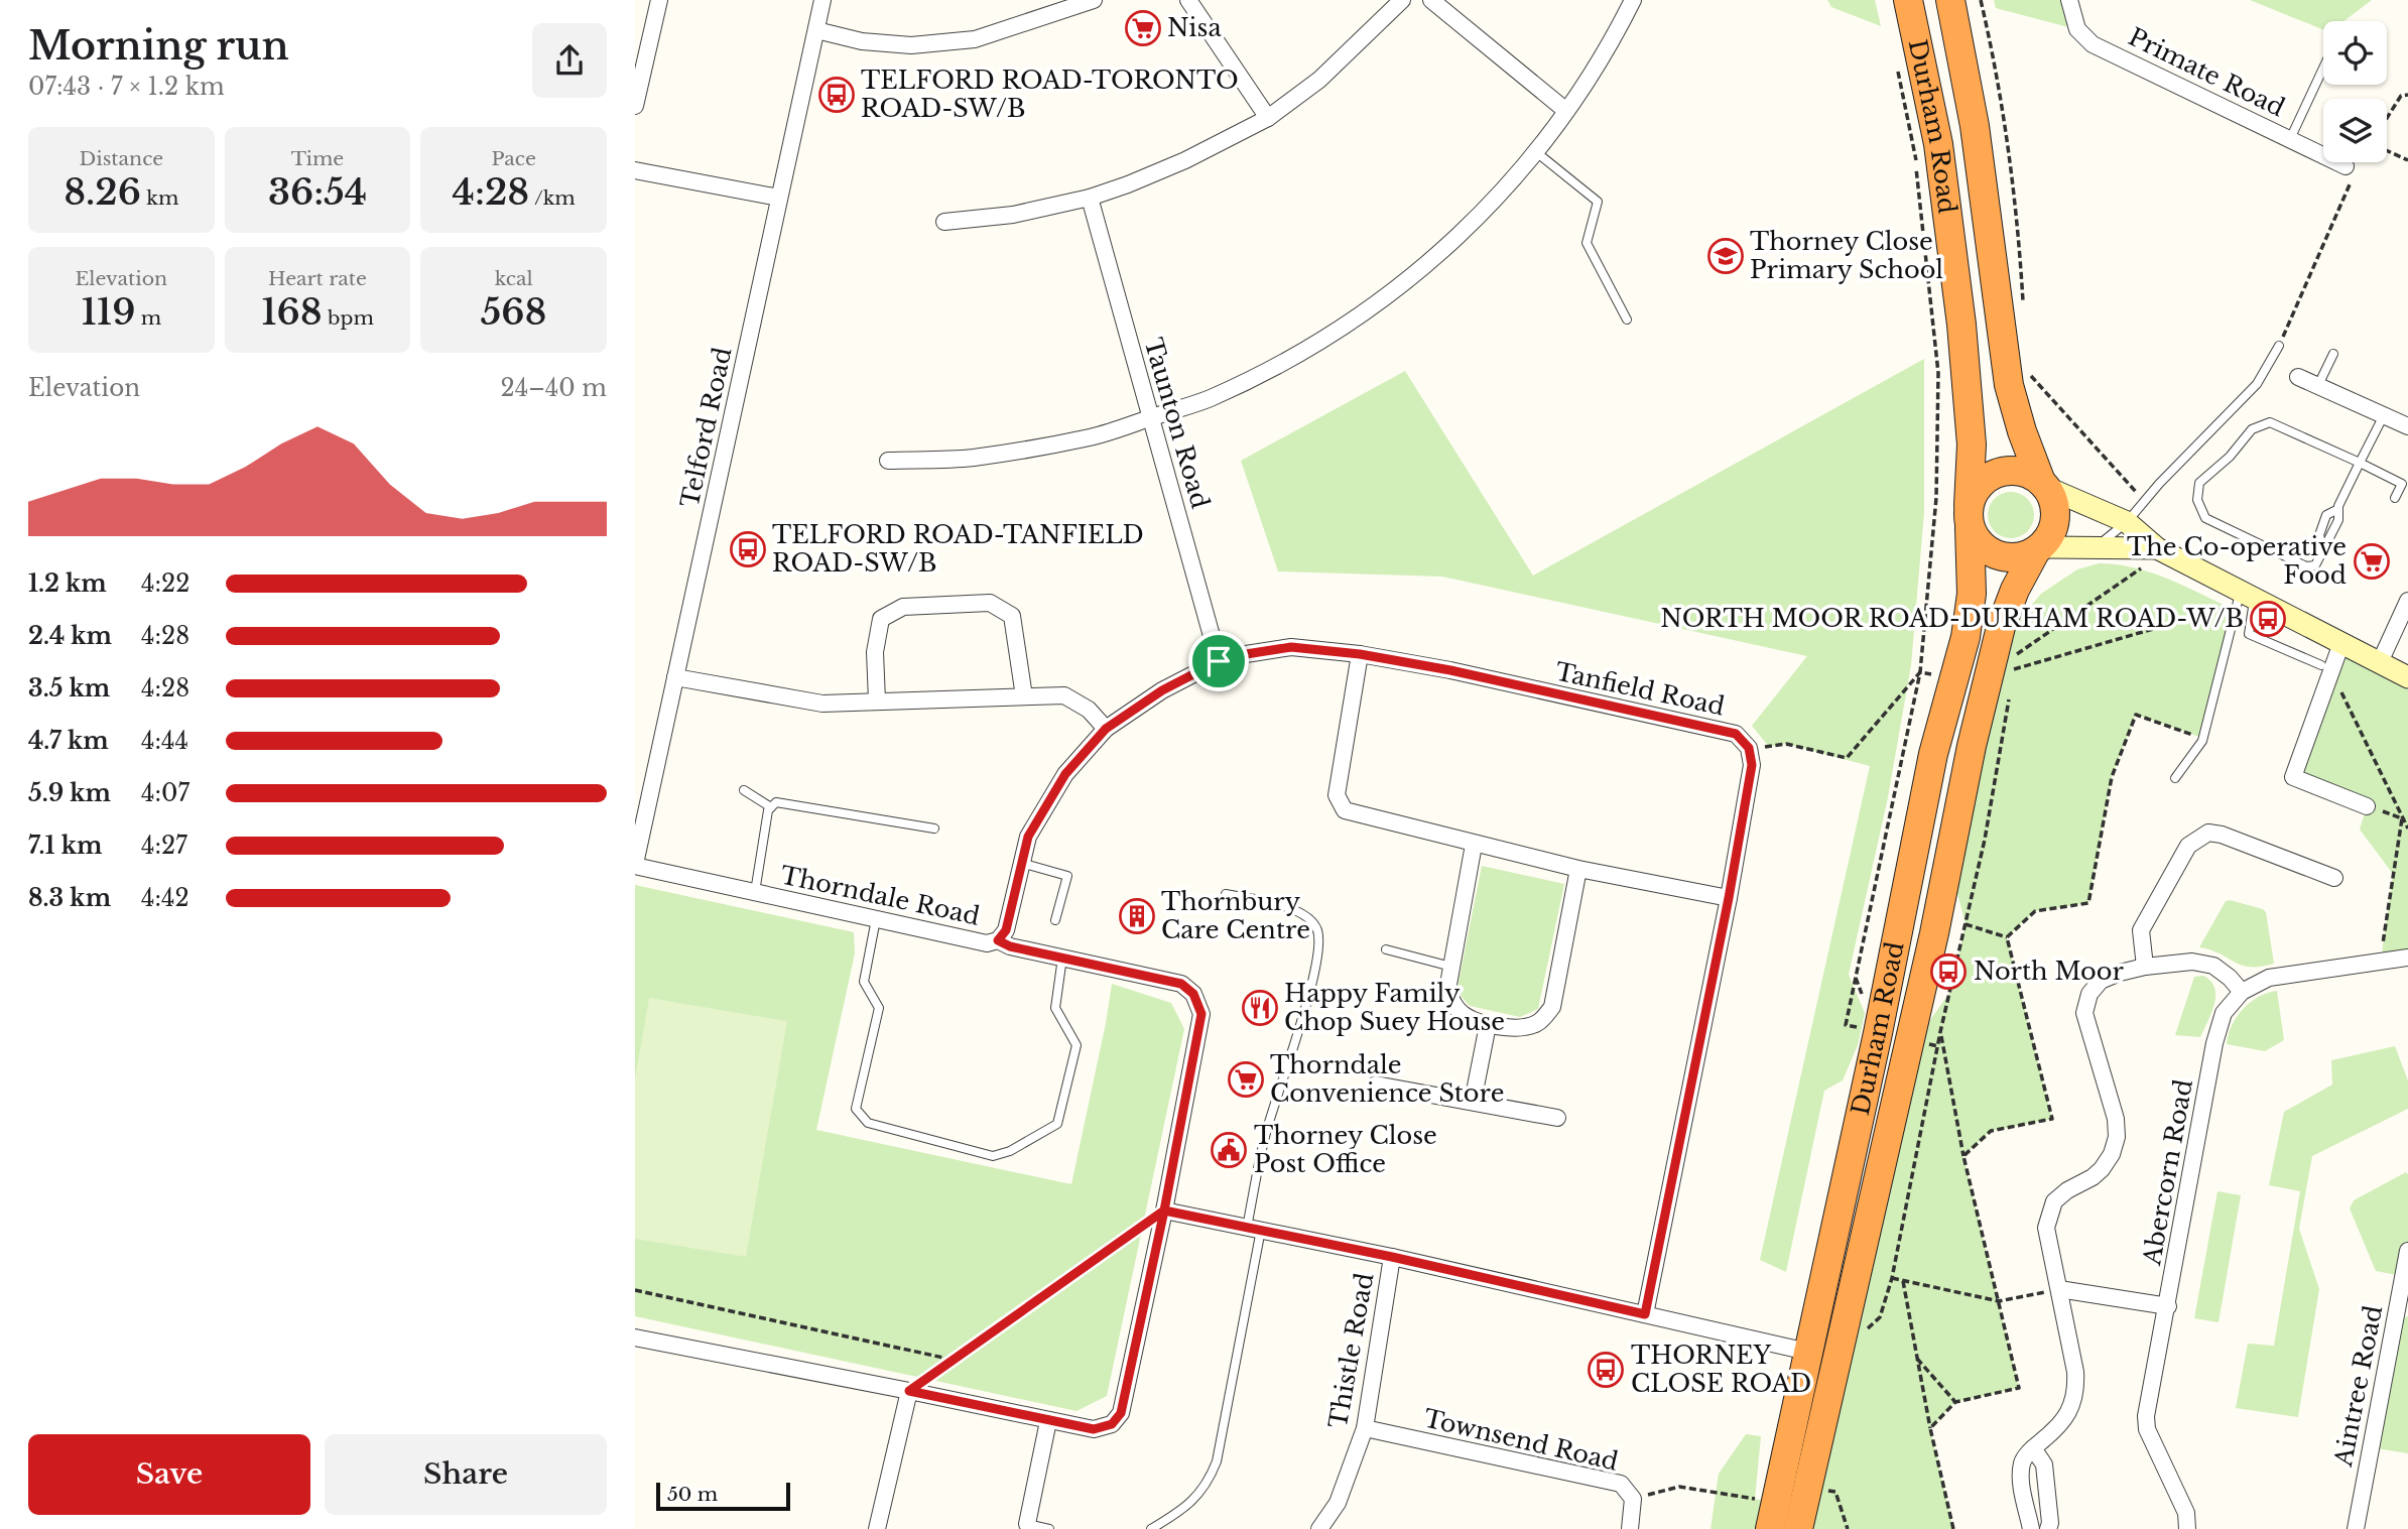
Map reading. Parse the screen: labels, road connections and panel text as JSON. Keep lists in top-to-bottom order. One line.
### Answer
{"streets":{"highway":["Durham Road"],"street":["Primate Road","Taunton Road","Telford Road","Tanfield Road","Thorndale Road","Abercorn Road","Thistle Road","Aintree Road","Townsend Road"]},"crossings":[["Taunton Road","Tanfield Road"],["Telford Road","Thorndale Road"],["Tanfield Road","Thorndale Road"],["Thistle Road","Townsend Road"]],"places":{"supermarket":["Nisa","The Co-operative Food","Thorndale Convenience Store"],"bus stop":["TELFORD ROAD-TORONTO ROAD-SW/B","TELFORD ROAD-TANFIELD ROAD-SW/B","NORTH MOOR ROAD-DURHAM ROAD-W/B","North Moor","THORNEY CLOSE ROAD"],"school or university":["Thorney Close Primary School"],"building":["Thornbury Care Centre"],"restaurant":["Happy Family Chop Suey House"],"public building":["Thorney Close Post Office"]},"scale_bar":"50 m","page":{"heading":["Morning run","07:43 · 7 × 1.2 km"],"stats":[["Distance","8.26 km"],["Time","36:54"],["Pace","4:28 /km"],["Elevation","119 m"],["Heart rate","168 bpm"],["kcal","568"]],"chart":["Elevation","24–40 m"],"list":[{"name":"1.2 km","note":"4:22"},{"name":"2.4 km","note":"4:28"},{"name":"3.5 km","note":"4:28"},{"name":"4.7 km","note":"4:44"},{"name":"5.9 km","note":"4:07"},{"name":"7.1 km","note":"4:27"},{"name":"8.3 km","note":"4:42"}],"buttons":["Save","Share"],"scale":"50 m"}}
